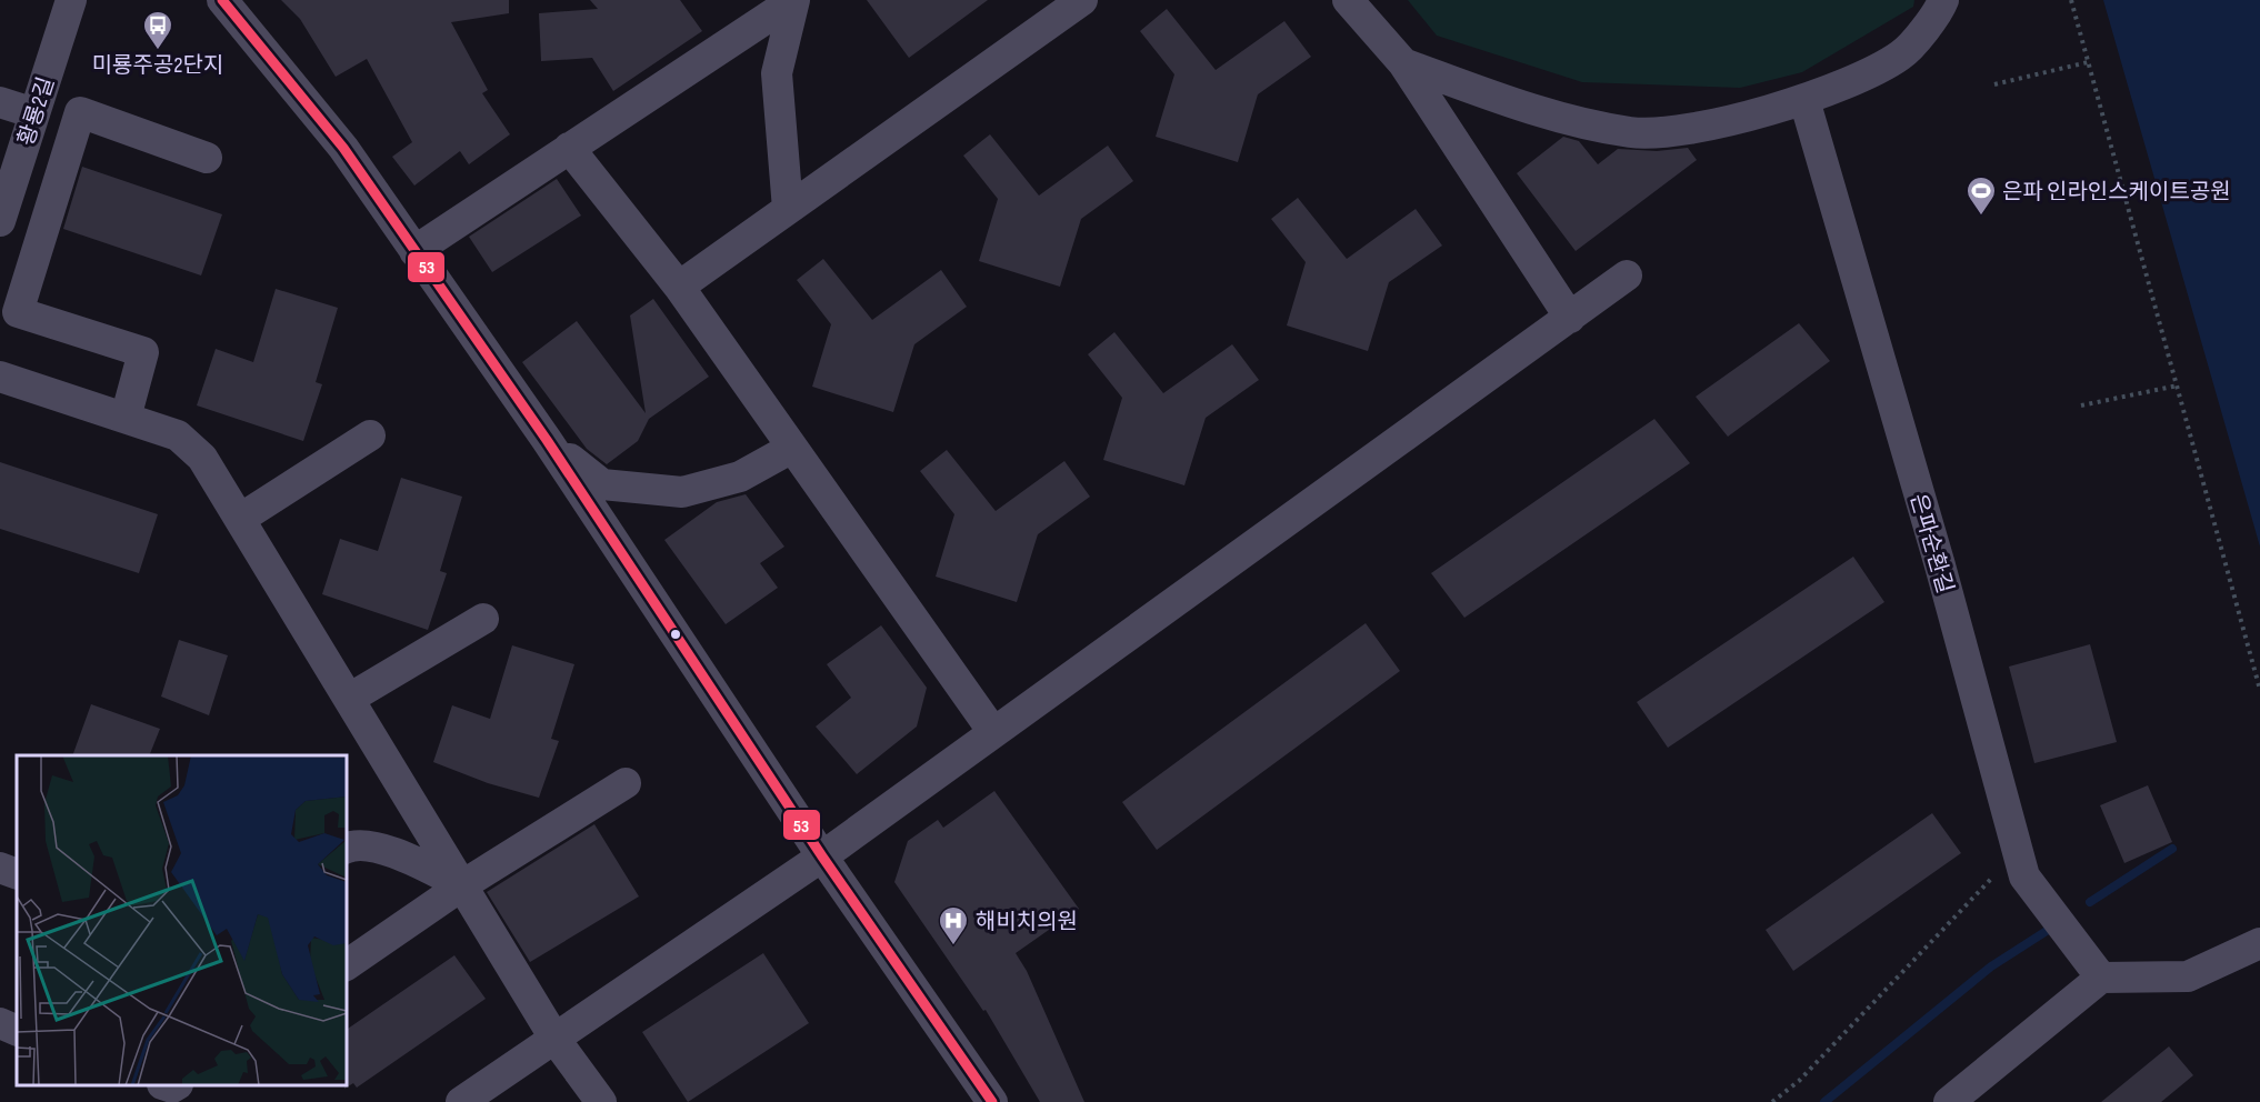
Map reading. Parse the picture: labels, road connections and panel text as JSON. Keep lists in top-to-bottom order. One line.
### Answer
{"streets":{"street":["황룡2길","은파순환길"]},"places":{"bus stop":["미룡주공2단지"],"sports":["은파 인라인스케이트공원"],"hospital":["해비치의원"]},"lines":["transit line 53"]}
